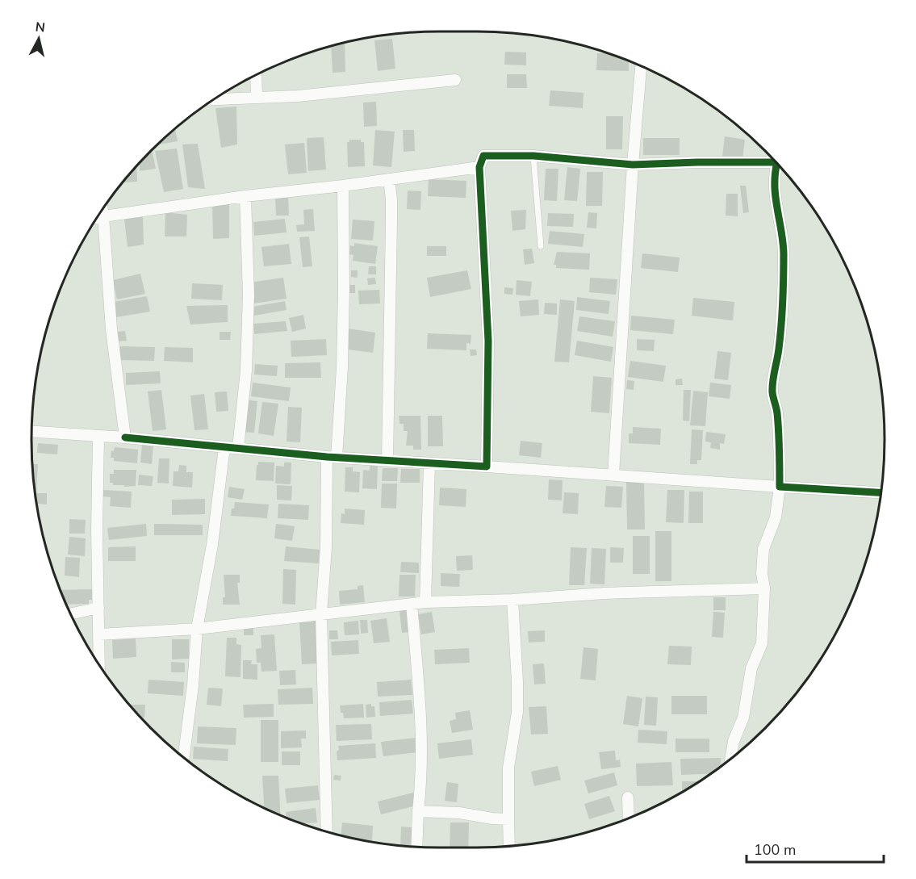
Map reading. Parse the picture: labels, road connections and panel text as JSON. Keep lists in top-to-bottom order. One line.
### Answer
{"scale_bar":"100 m","north":"top"}
